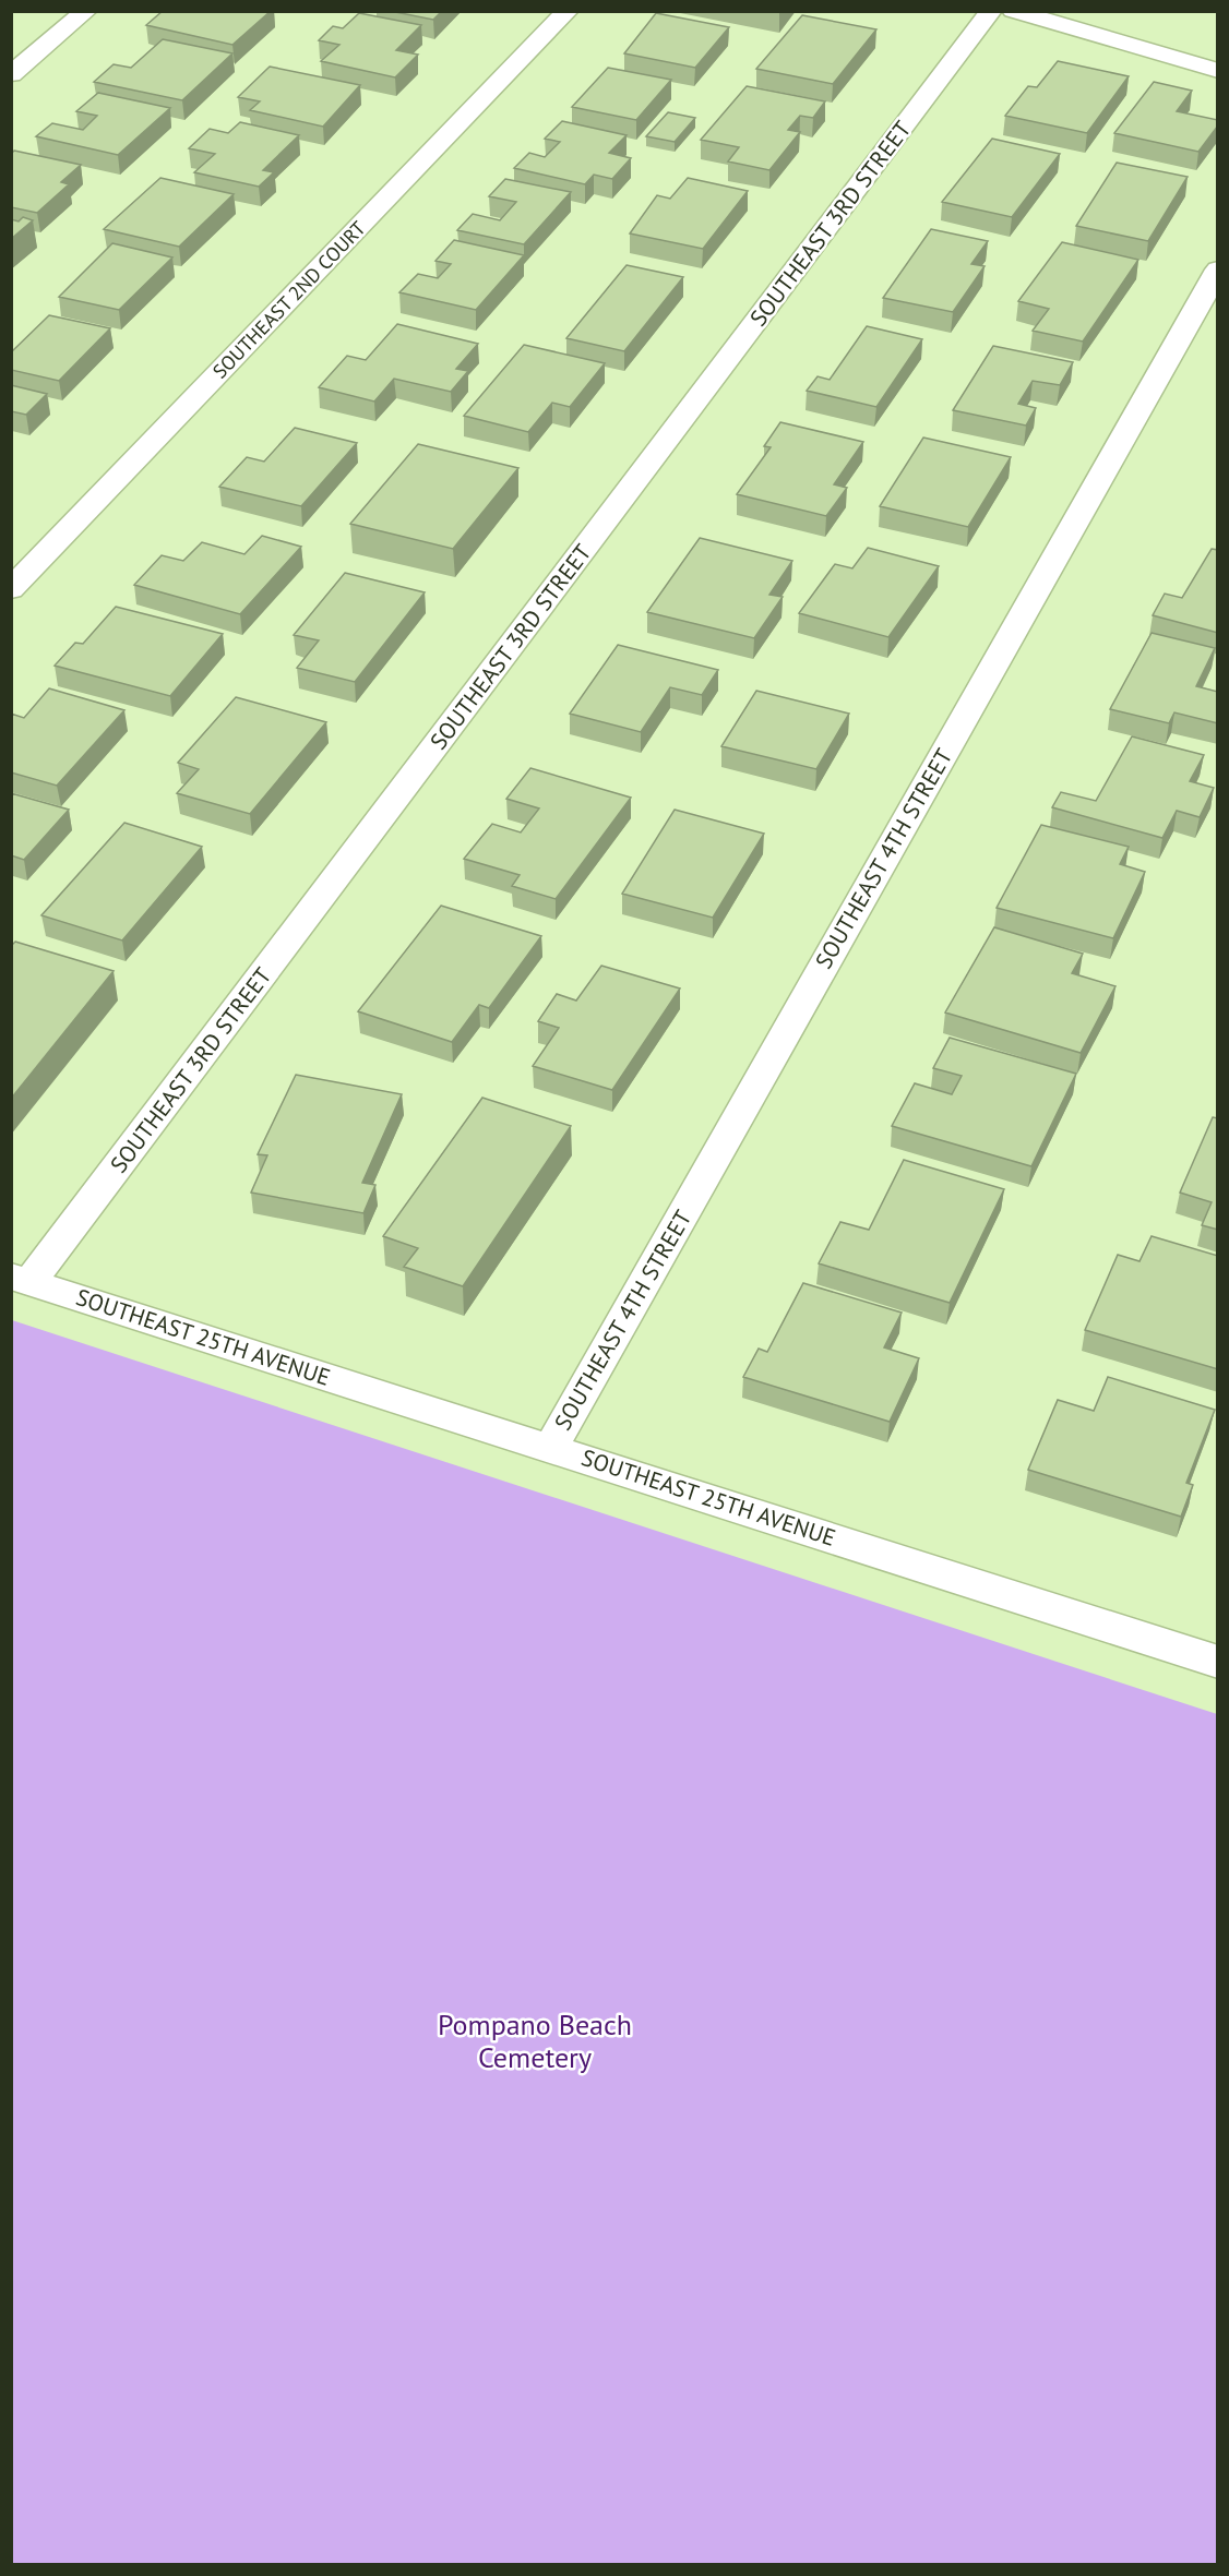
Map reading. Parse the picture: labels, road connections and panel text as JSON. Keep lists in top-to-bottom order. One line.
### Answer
{"streets":{"street":["SOUTHEAST 3RD STREET","SOUTHEAST 2ND COURT","SOUTHEAST 4TH STREET","SOUTHEAST 25TH AVENUE"]},"crossings":[["SOUTHEAST 3RD STREET","SOUTHEAST 25TH AVENUE"],["SOUTHEAST 4TH STREET","SOUTHEAST 25TH AVENUE"]],"parks":["Pompano Beach Cemetery"]}
